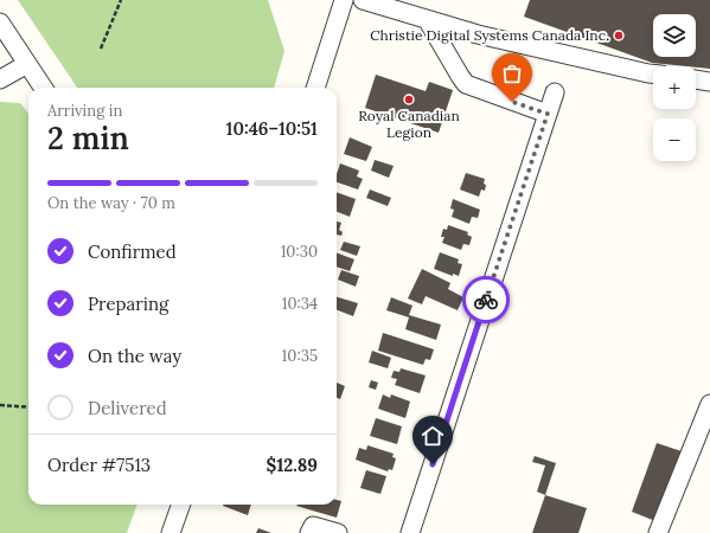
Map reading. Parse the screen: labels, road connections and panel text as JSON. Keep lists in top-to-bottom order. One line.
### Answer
{"places":["Christie Digital Systems Canada Inc.","Royal Canadian Legion"],"page":{"map_buttons":["+","−"],"heading":["2 min","Arriving in","10:46–10:51"],"panel":["Order #7513","$12.89"],"bar":"On the way · 70 m","list":[["Confirmed","10:30"],["Preparing","10:34"],["On the way","10:35"],"Delivered"]}}
